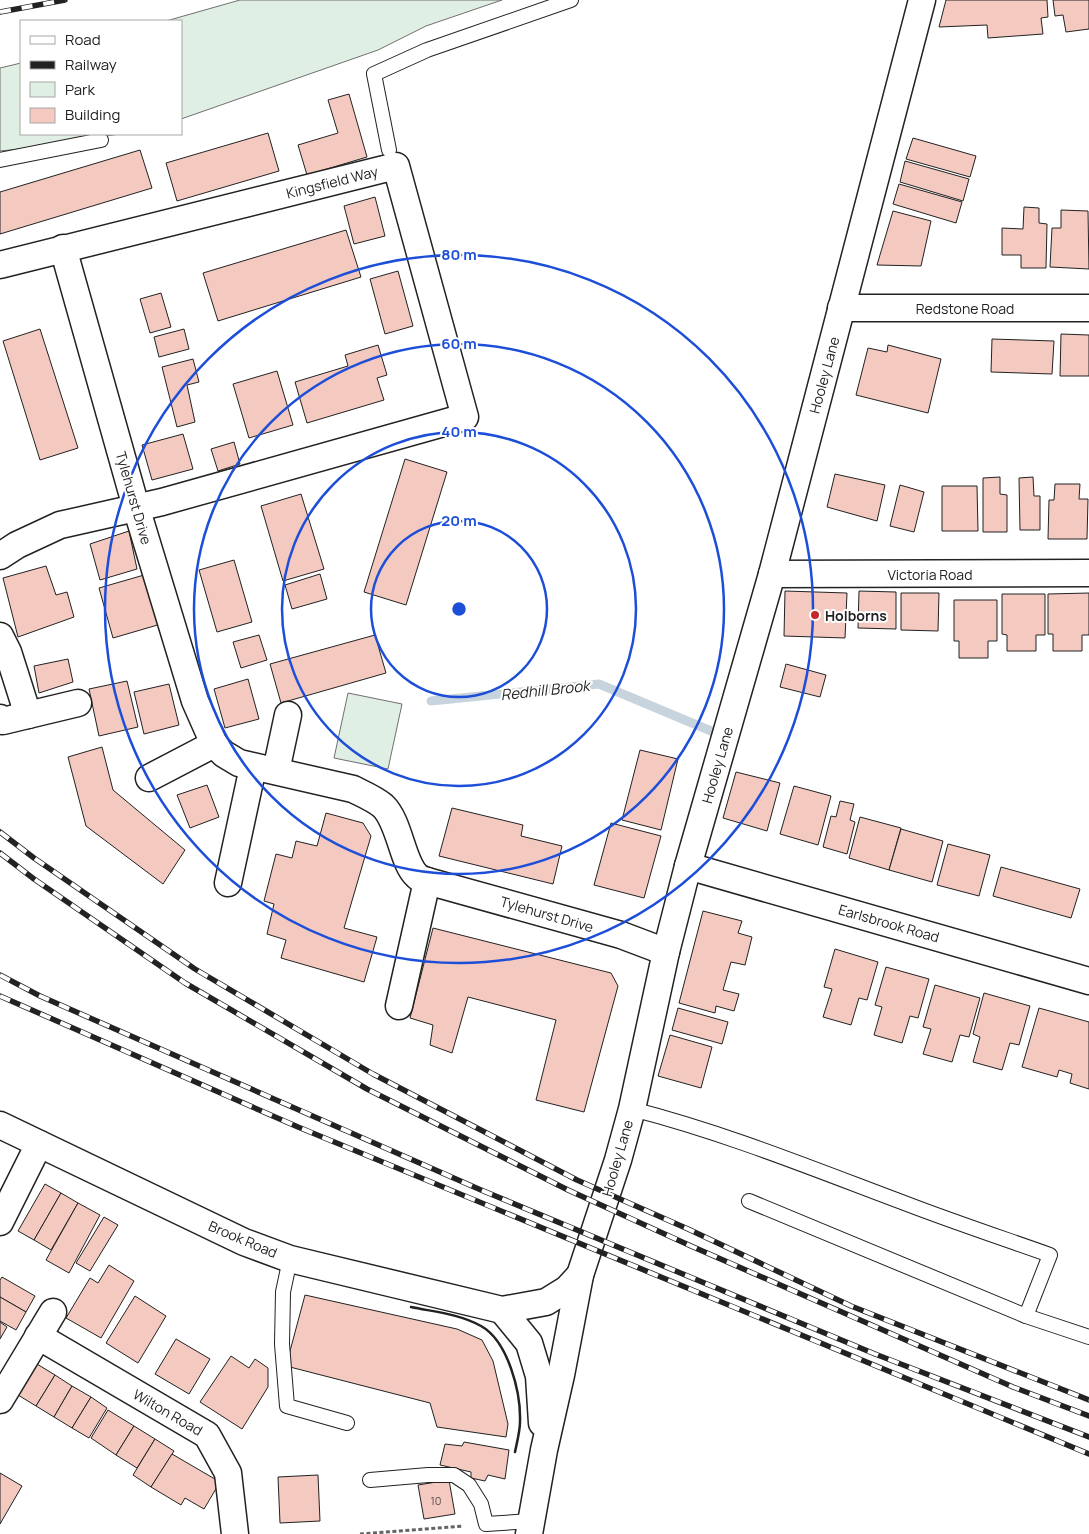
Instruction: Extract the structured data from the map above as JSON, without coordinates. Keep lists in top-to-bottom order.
{
  "streets": {
    "street": [
      "Kingsfield Way",
      "Redstone Road",
      "Hooley Lane",
      "Tylehurst Drive",
      "Victoria Road",
      "Earlsbrook Road",
      "Brook Road",
      "Wilton Road"
    ]
  },
  "crossings": [
    ["Kingsfield Way", "Tylehurst Drive"],
    ["Redstone Road", "Hooley Lane"],
    ["Hooley Lane", "Tylehurst Drive"],
    ["Hooley Lane", "Victoria Road"],
    ["Hooley Lane", "Earlsbrook Road"],
    ["Hooley Lane", "Brook Road"]
  ],
  "water": ["Redhill Brook"],
  "places": ["Holborns"],
  "house_numbers": ["10"],
  "legend": [
    "Road",
    "Railway",
    "Park",
    "Building"
  ],
  "rings": [
    "80 m",
    "60 m",
    "40 m",
    "20 m"
  ]
}
